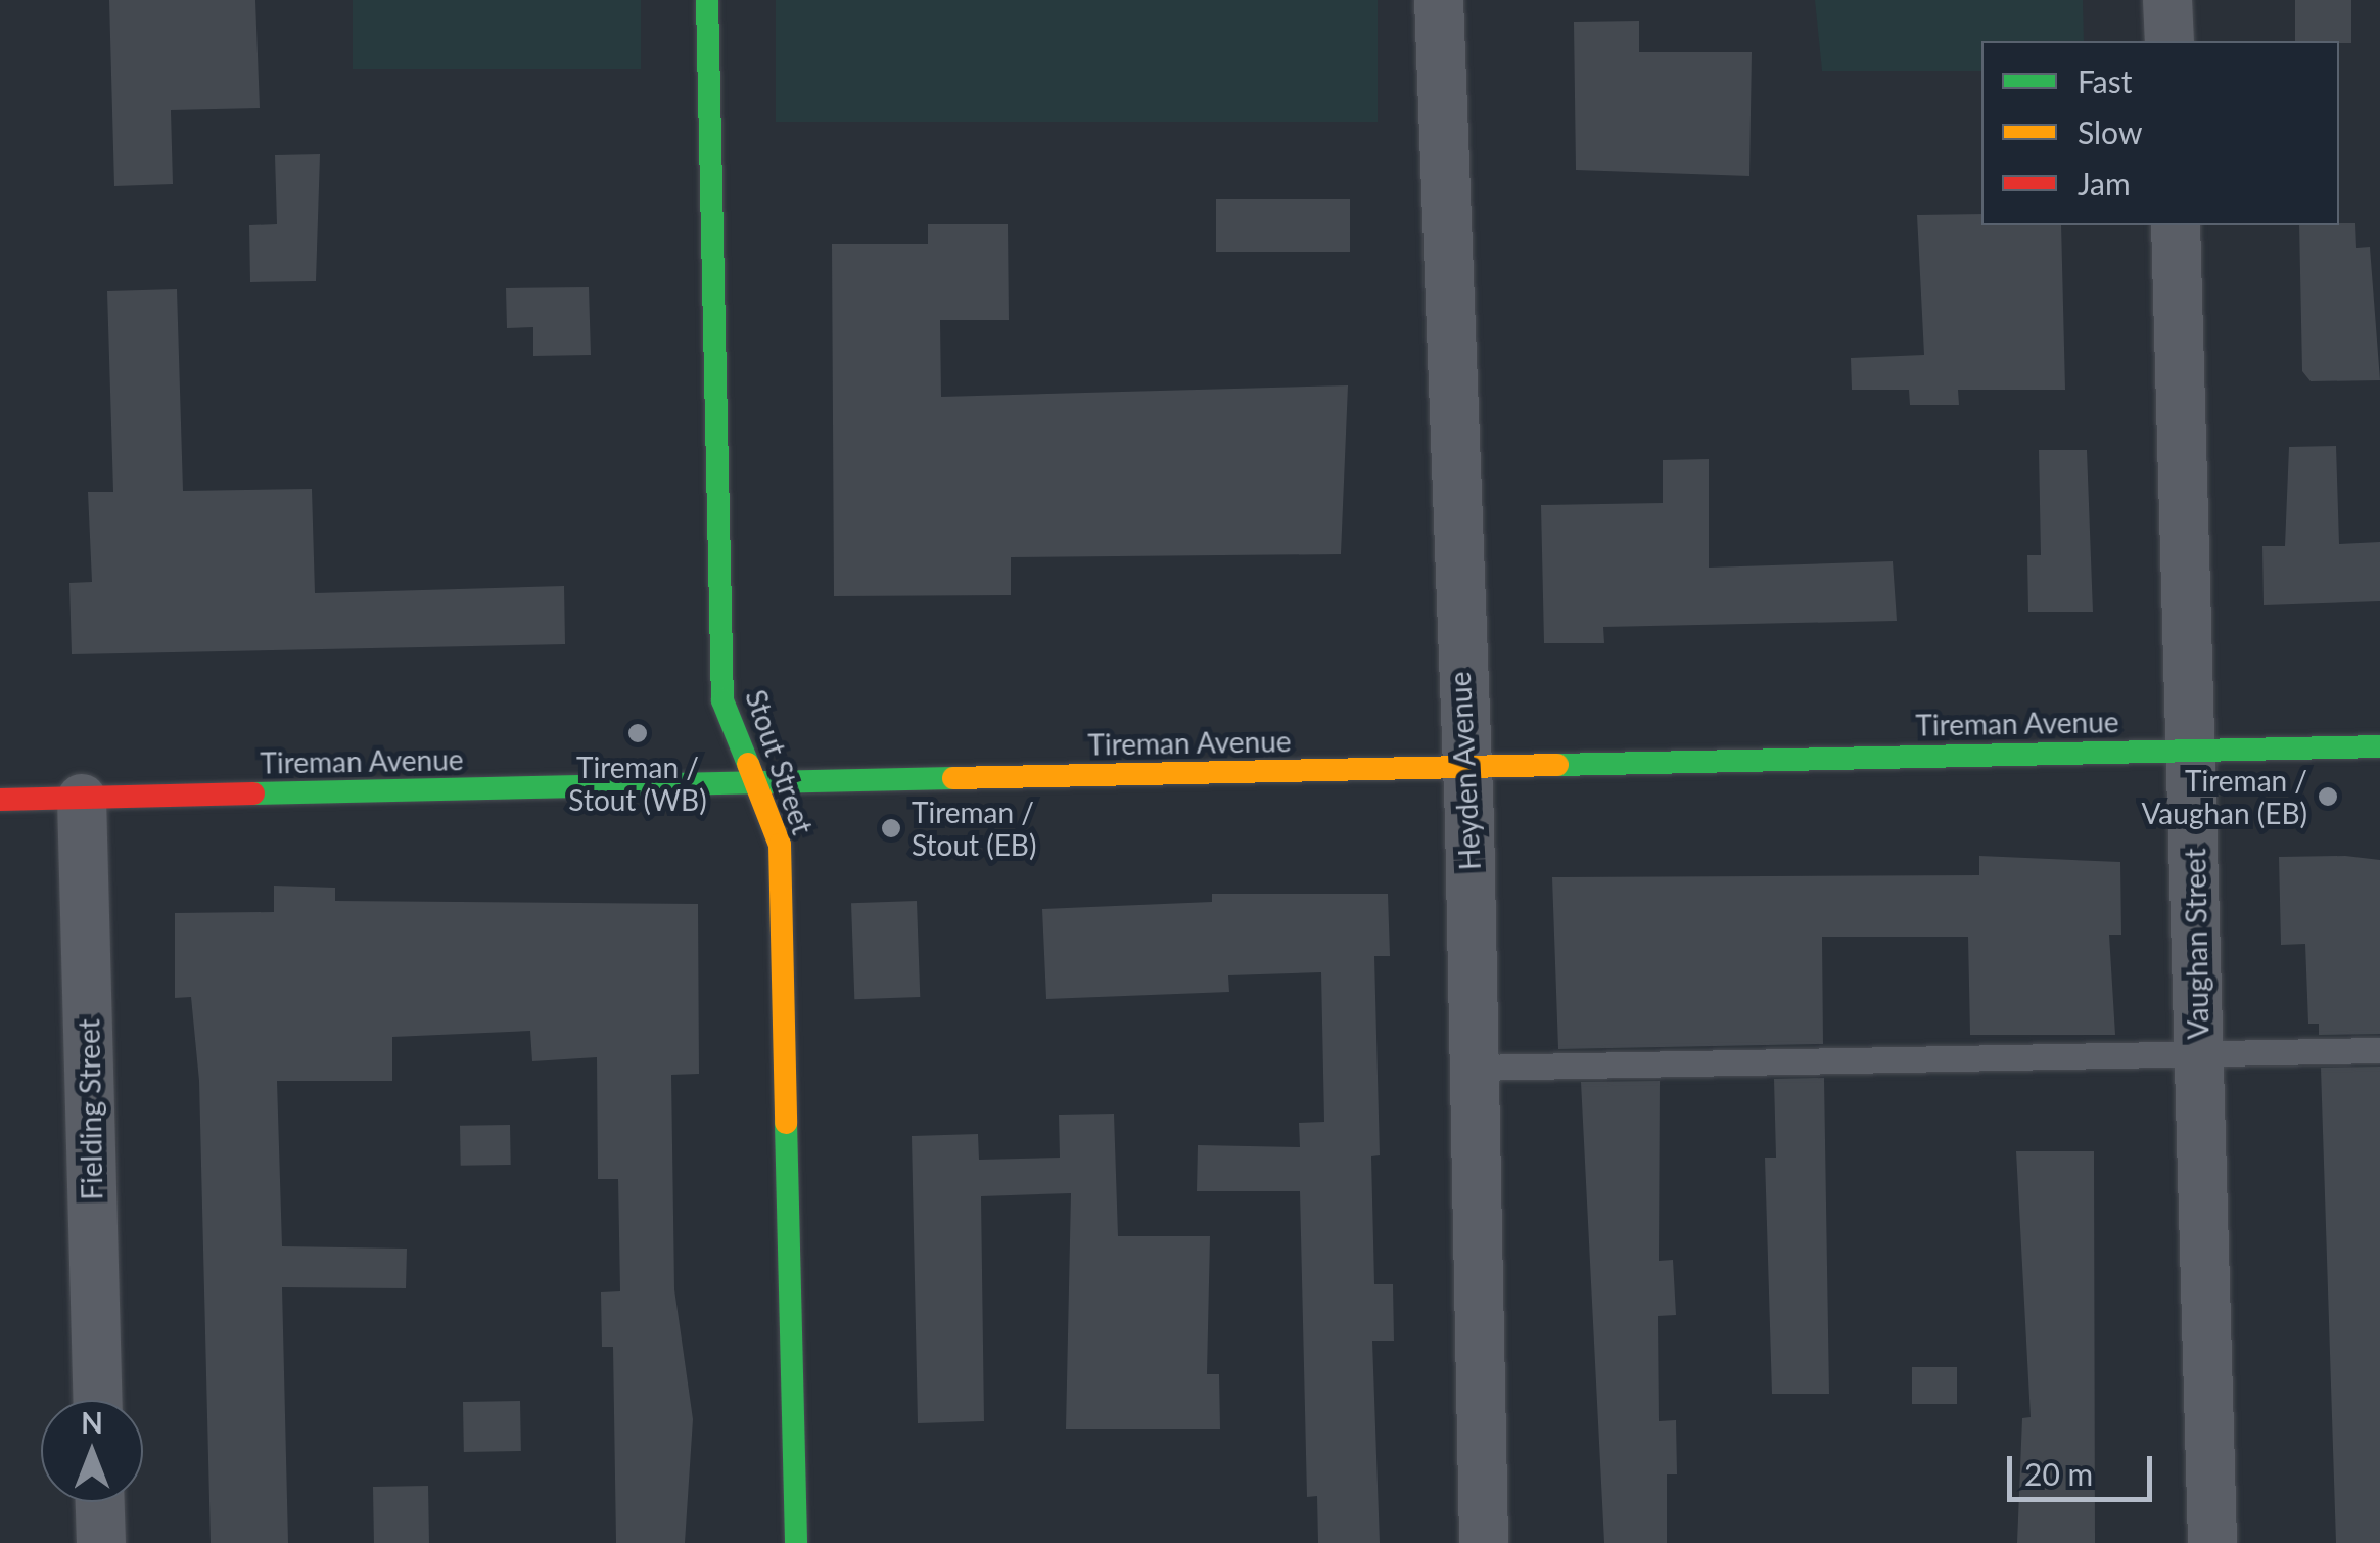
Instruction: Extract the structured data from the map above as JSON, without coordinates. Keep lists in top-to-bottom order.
{
  "streets": {
    "street": [
      "Tireman Avenue",
      "Stout Street",
      "Heyden Avenue",
      "Vaughan Street",
      "Fielding Street"
    ]
  },
  "crossings": [
    ["Tireman Avenue", "Stout Street"],
    ["Tireman Avenue", "Heyden Avenue"],
    ["Tireman Avenue", "Vaughan Street"],
    ["Tireman Avenue", "Fielding Street"]
  ],
  "places": ["Tireman / Stout (WB)", "Tireman / Vaughan (EB)", "Tireman / Stout (EB)"],
  "legend": ["Fast", "Slow", "Jam"],
  "scale_bar": "20 m",
  "north": "top"
}
